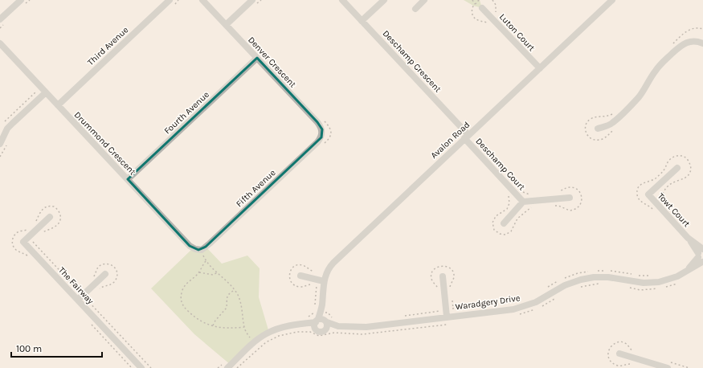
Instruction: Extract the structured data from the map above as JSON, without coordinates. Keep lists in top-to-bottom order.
{
  "streets": {
    "street": [
      "Luton Court",
      "Third Avenue",
      "Deschamp Crescent",
      "Denver Crescent",
      "Fourth Avenue",
      "Avalon Road",
      "Drummond Crescent",
      "Deschamp Court",
      "Fifth Avenue",
      "Towt Court",
      "The Fairway",
      "Waradgery Drive"
    ]
  },
  "crossings": [
    ["Luton Court", "Avalon Road"],
    ["Third Avenue", "Drummond Crescent"],
    ["Deschamp Crescent", "Avalon Road"],
    ["Deschamp Crescent", "Deschamp Court"],
    ["Denver Crescent", "Fourth Avenue"],
    ["Denver Crescent", "Fifth Avenue"],
    ["Fourth Avenue", "Drummond Crescent"],
    ["Avalon Road", "Deschamp Court"],
    ["Avalon Road", "Waradgery Drive"],
    ["Drummond Crescent", "Fifth Avenue"],
    ["Towt Court", "Waradgery Drive"]
  ],
  "scale_bar": "100 m"
}
